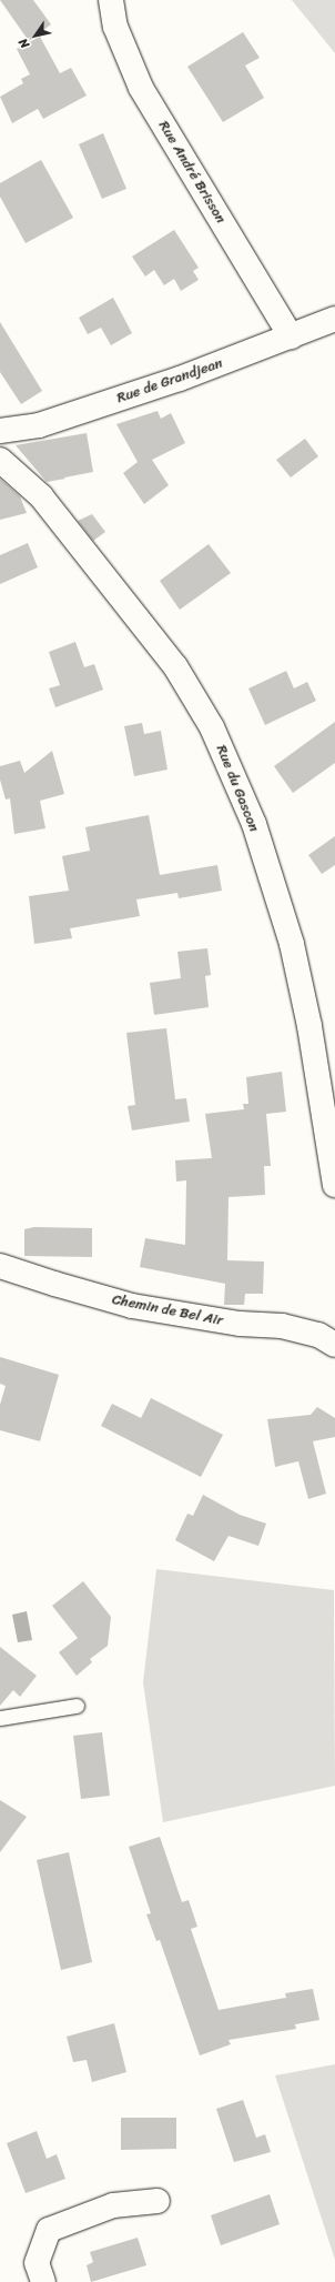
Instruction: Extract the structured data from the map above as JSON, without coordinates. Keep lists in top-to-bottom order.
{
  "streets": {
    "street": [
      "Rue André Brisson",
      "Rue de Grandjean",
      "Rue du Gascon",
      "Chemin de Bel Air"
    ]
  },
  "crossings": [
    ["Rue André Brisson", "Rue de Grandjean"]
  ],
  "north": "bottom left"
}
